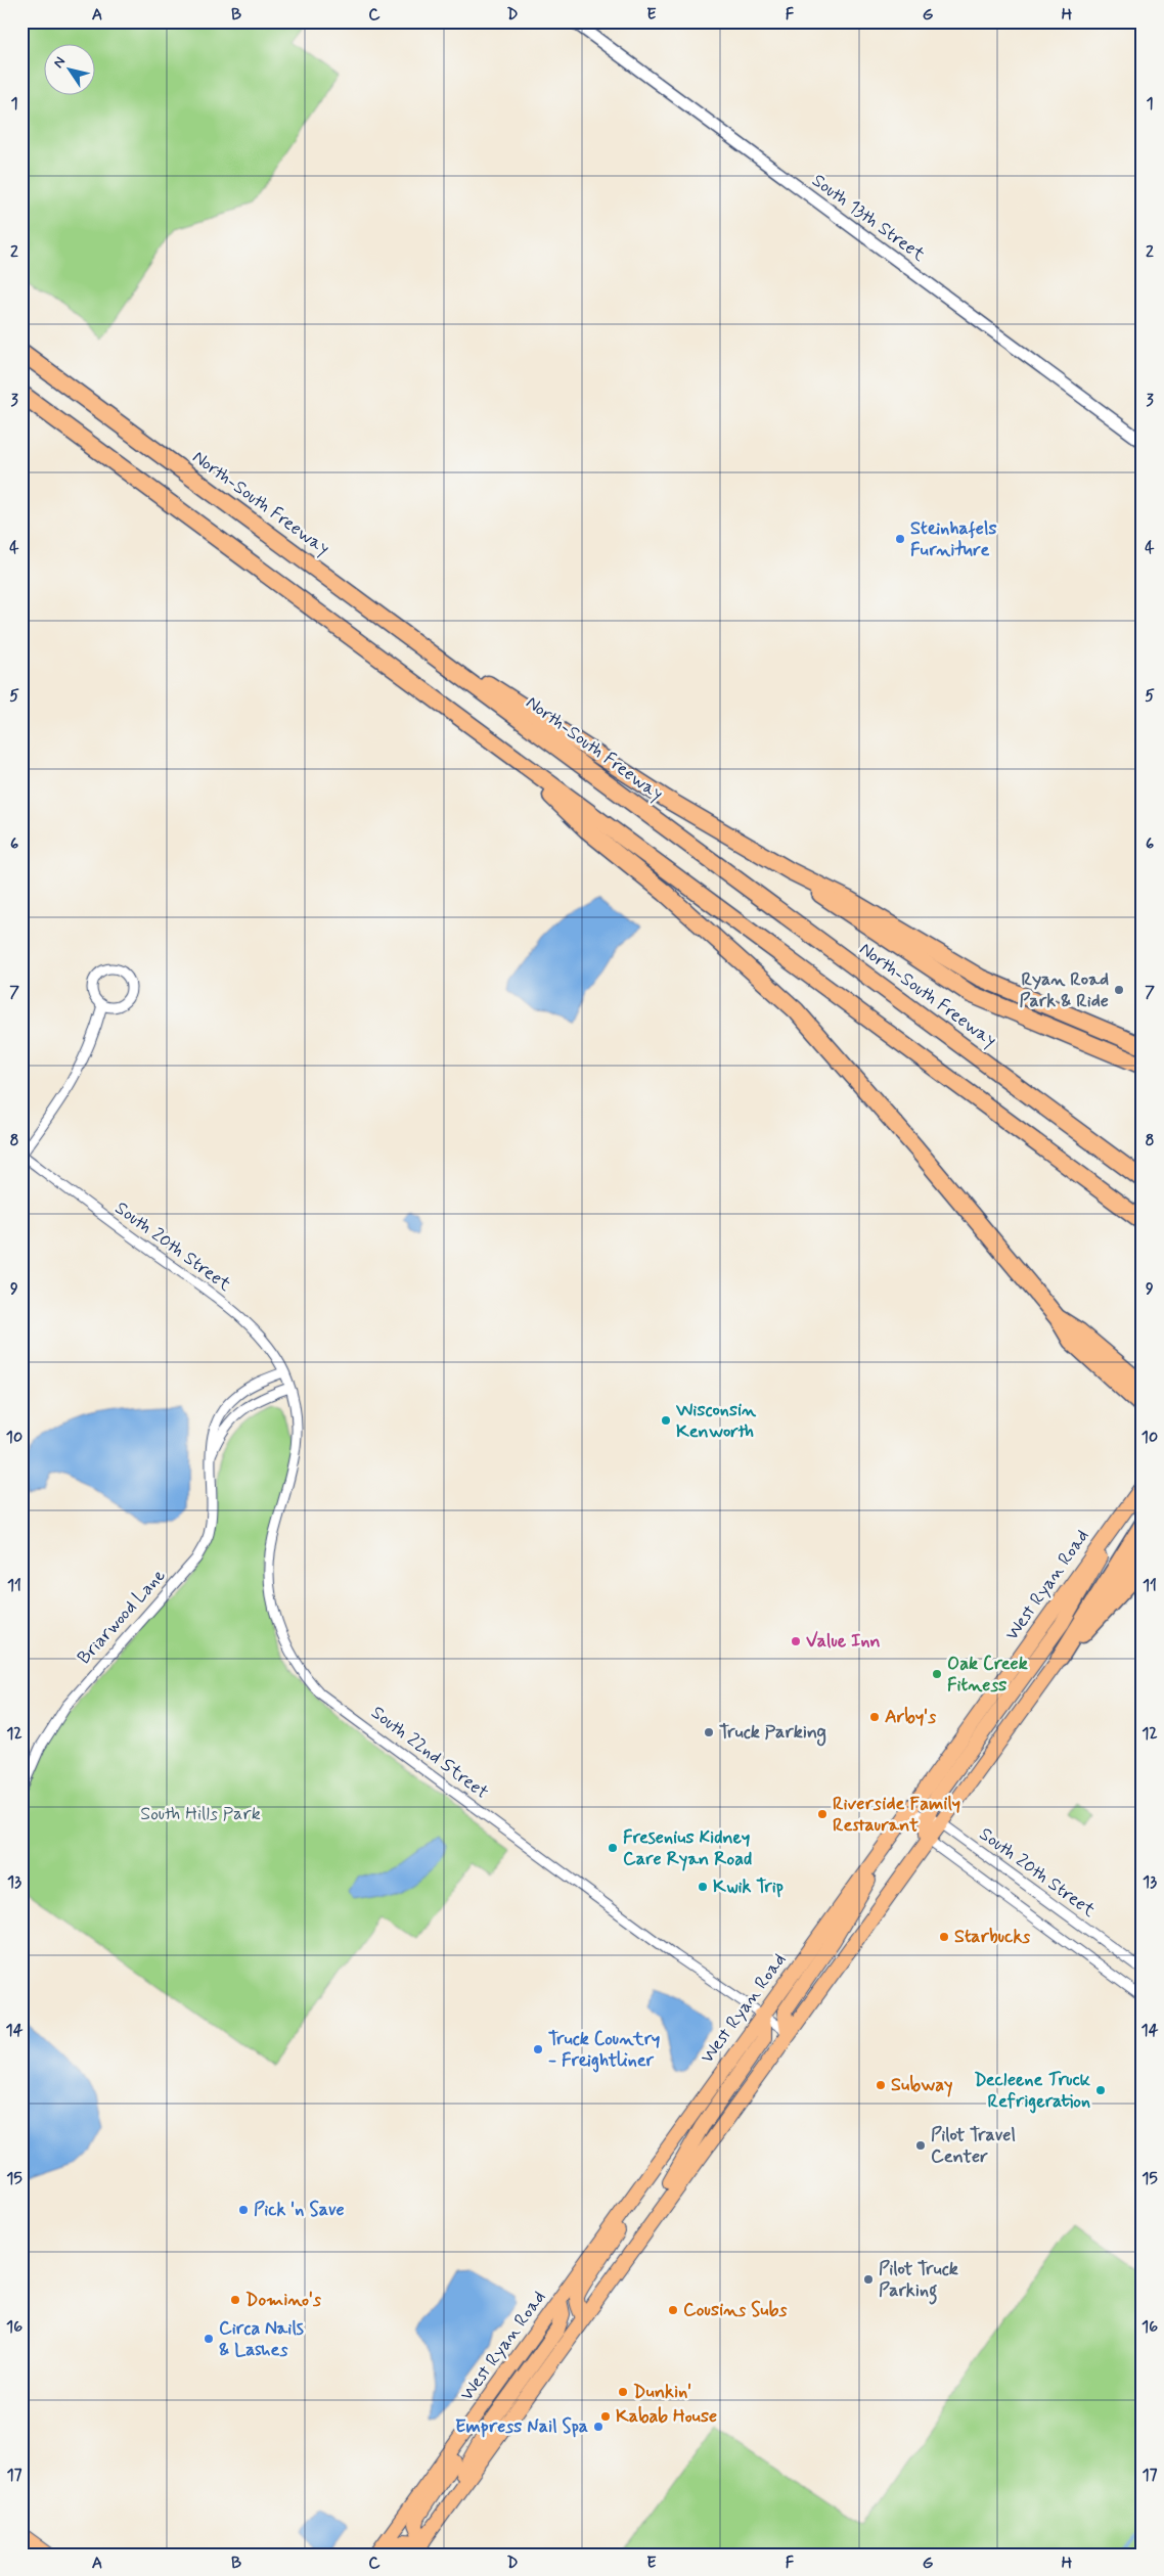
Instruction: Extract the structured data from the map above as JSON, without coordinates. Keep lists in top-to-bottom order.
{
  "streets": {
    "highway": ["North-South Freeway"],
    "main road": ["West Ryan Road"],
    "street": [
      "South 13th Street",
      "South 20th Street",
      "Briarwood Lane",
      "South 22nd Street"
    ]
  },
  "crossings": [
    ["South 20th Street", "West Ryan Road"],
    ["South 20th Street", "Briarwood Lane"],
    ["South 20th Street", "South 22nd Street"],
    ["West Ryan Road", "South 22nd Street"],
    ["Briarwood Lane", "South 22nd Street"]
  ],
  "parks": ["South Hills Park"],
  "places": [
    "Steinhafels Furniture",
    "Ryan Road Park & Ride",
    "Wisconsin Kenworth",
    "Value Inn",
    "Oak Creek Fitness",
    "Arby's",
    "Truck Parking",
    "Riverside Family Restaurant",
    "Fresenius Kidney Care Ryan Road",
    "Kwik Trip",
    "Starbucks",
    "Truck Country - Freightliner",
    "Subway",
    "Decleene Truck Refrigeration",
    "Pilot Travel Center",
    "Pick 'n Save",
    "Pilot Truck Parking",
    "Domino's",
    "Cousins Subs",
    "Circa Nails & Lashes",
    "Dunkin'",
    "Kabab House",
    "Empress Nail Spa"
  ],
  "north": "top left",
  "grid": {
    "columns": [
      "A",
      "B",
      "C",
      "D",
      "E",
      "F",
      "G",
      "H"
    ],
    "rows": [
      "1",
      "2",
      "3",
      "4",
      "5",
      "6",
      "7",
      "8",
      "9",
      "10",
      "11",
      "12",
      "13",
      "14",
      "15",
      "16",
      "17"
    ]
  }
}
